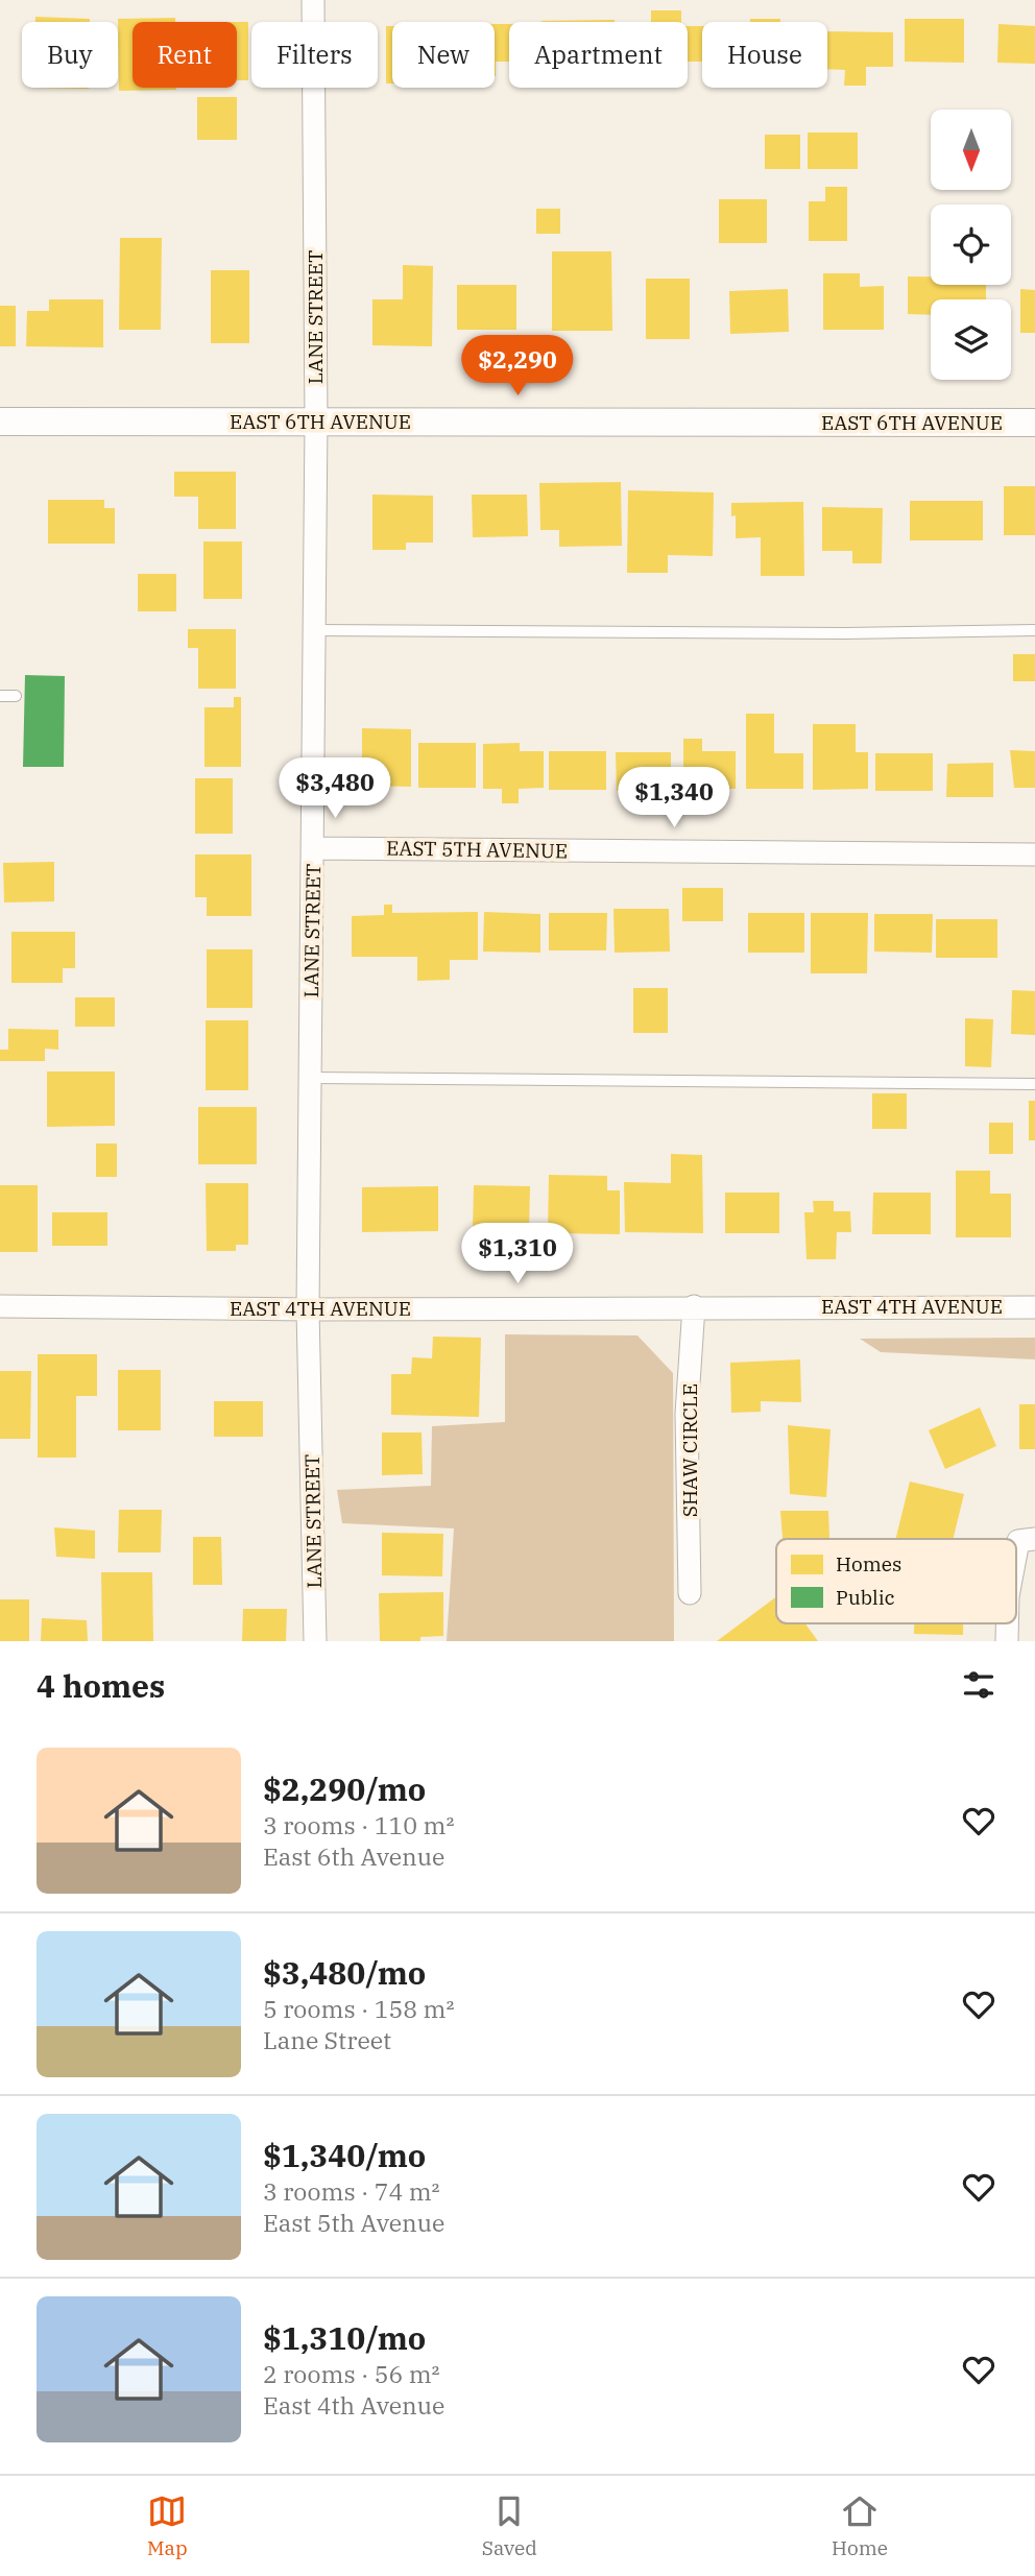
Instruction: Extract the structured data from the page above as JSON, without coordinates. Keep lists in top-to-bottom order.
{
  "streets": {
    "street": [
      "LANE STREET",
      "EAST 6TH AVENUE",
      "EAST 5TH AVENUE",
      "EAST 4TH AVENUE",
      "SHAW CIRCLE"
    ]
  },
  "crossings": [
    ["LANE STREET", "EAST 6TH AVENUE"],
    ["LANE STREET", "EAST 5TH AVENUE"],
    ["LANE STREET", "EAST 4TH AVENUE"],
    ["EAST 4TH AVENUE", "SHAW CIRCLE"]
  ],
  "legend": ["Homes", "Public"],
  "north": "bottom",
  "page": {
    "chip": [
      "Buy",
      "Rent",
      "Filters",
      "New",
      "Apartment",
      "House"
    ],
    "price": [
      "$2,290",
      "$3,480",
      "$1,340",
      "$1,310"
    ],
    "heading": "4 homes",
    "list": [
      {
        "name": "$2,290/mo",
        "note": "3 rooms · 110 m² · East 6th Avenue"
      },
      {
        "name": "$3,480/mo",
        "note": "5 rooms · 158 m² · Lane Street"
      },
      {
        "name": "$1,340/mo",
        "note": "3 rooms · 74 m² · East 5th Avenue"
      },
      {
        "name": "$1,310/mo",
        "note": "2 rooms · 56 m² · East 4th Avenue"
      }
    ],
    "tabs": ["Map", "Saved", "Home"]
  }
}
